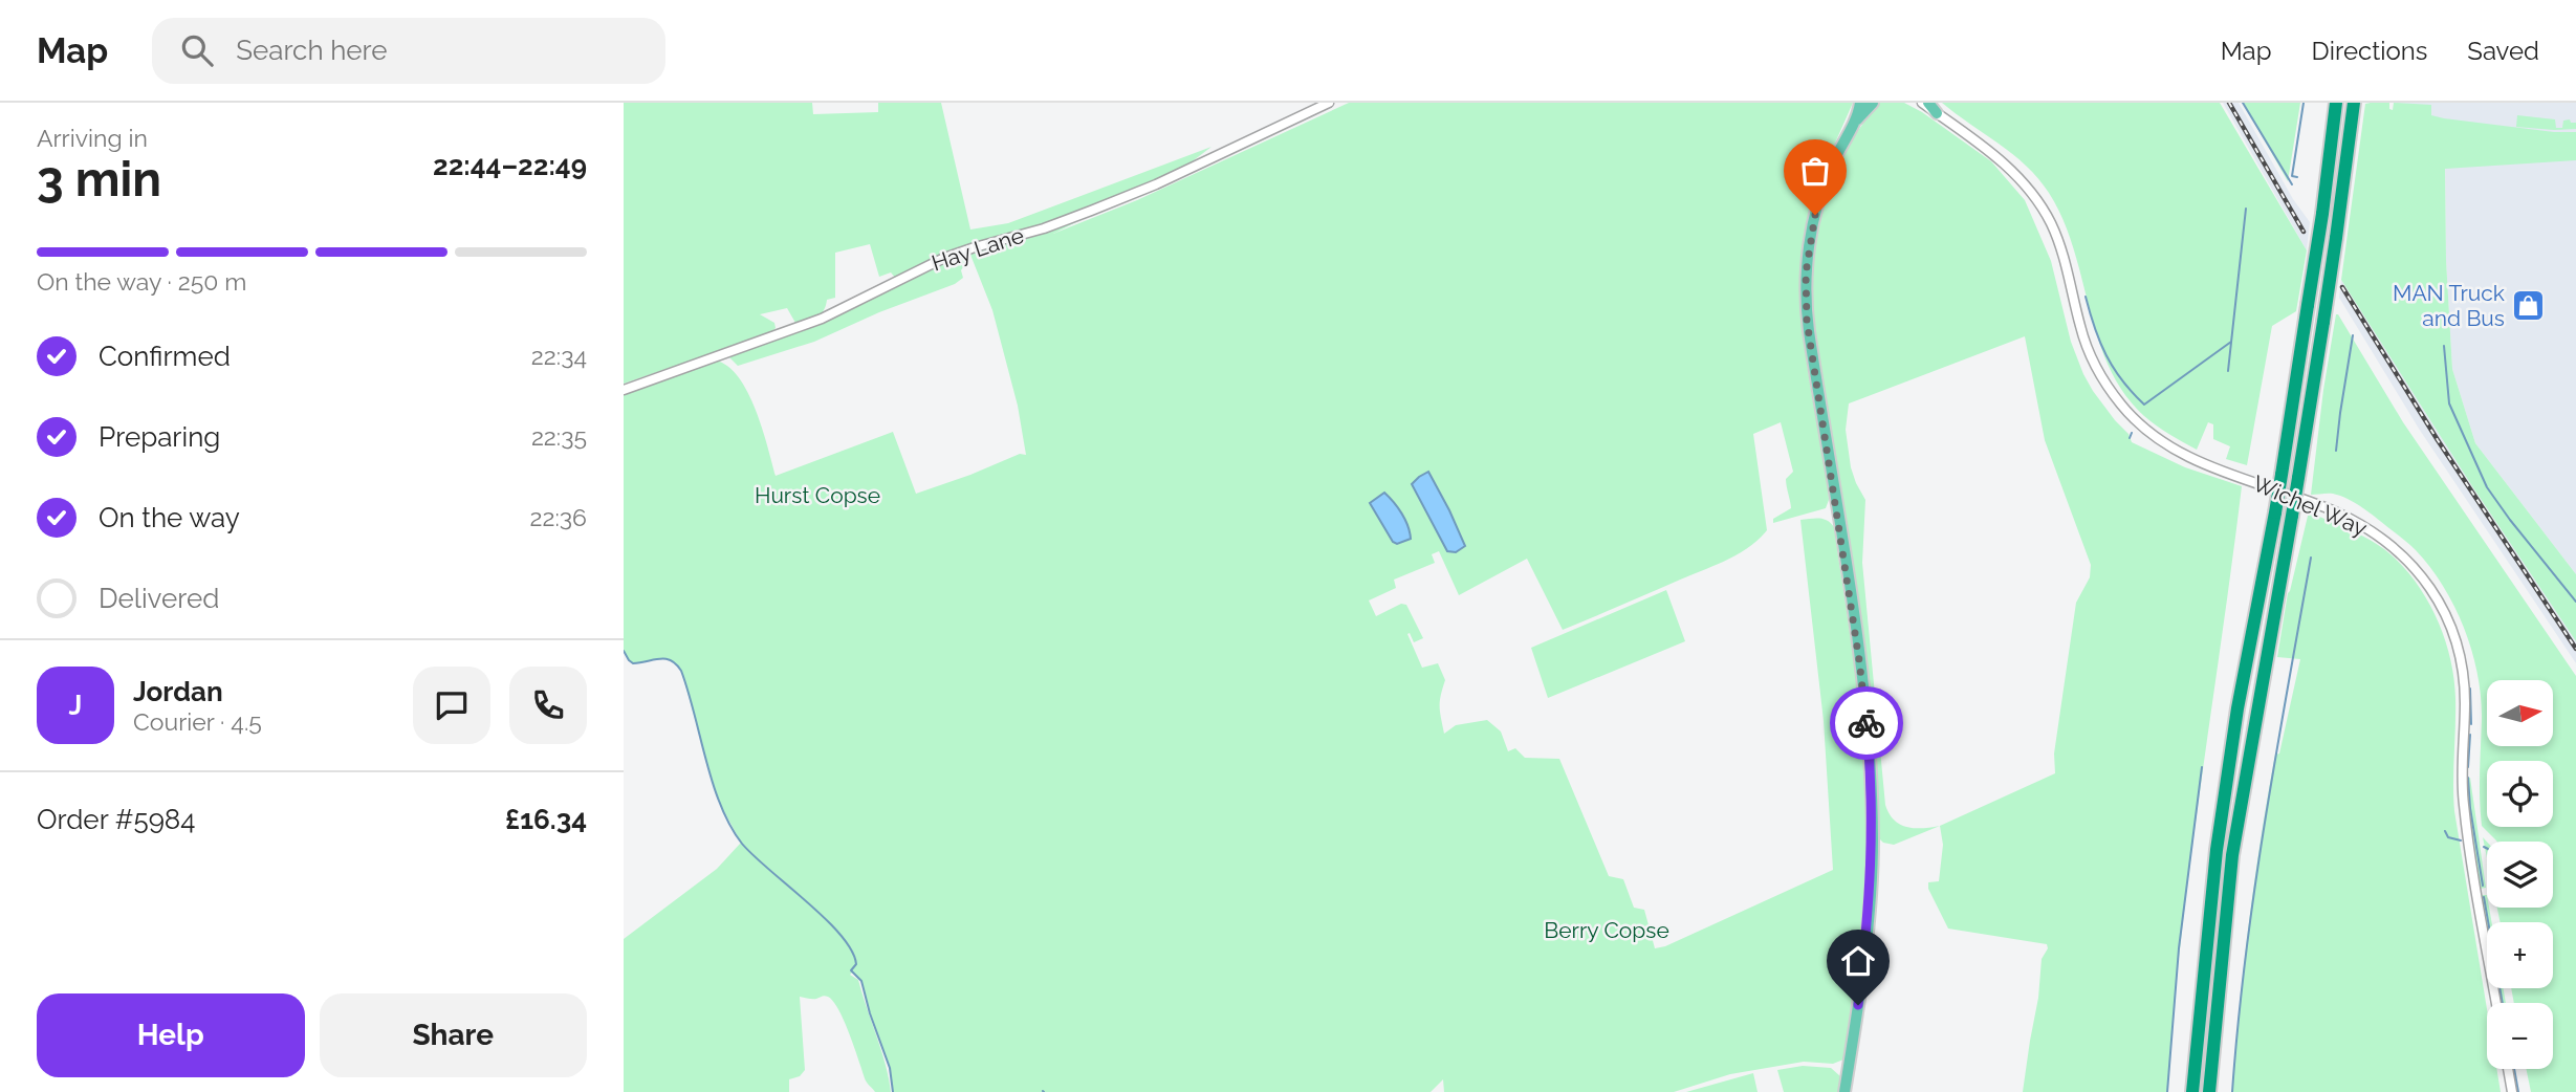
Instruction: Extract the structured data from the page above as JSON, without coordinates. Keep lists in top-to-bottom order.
{
  "streets": {
    "street": ["Hay Lane", "Wichel Way"]
  },
  "parks": ["Hurst Copse", "Berry Copse"],
  "places": {
    "shop": ["MAN Truck and Bus"]
  },
  "north": "right",
  "page": {
    "header": "Map",
    "search": "Search here",
    "nav": ["Map", "Directions", "Saved"],
    "heading": ["3 min", "Arriving in", "22:44–22:49"],
    "panel": [
      "Jordan",
      "Courier · 4.5",
      "Order #5984",
      "£16.34"
    ],
    "bar": "On the way · 250 m",
    "list": [
      ["Confirmed", "22:34"],
      ["Preparing", "22:35"],
      ["On the way", "22:36"],
      "Delivered"
    ],
    "round": "J",
    "map_buttons": ["+", "−"],
    "buttons": ["Help", "Share"]
  }
}
